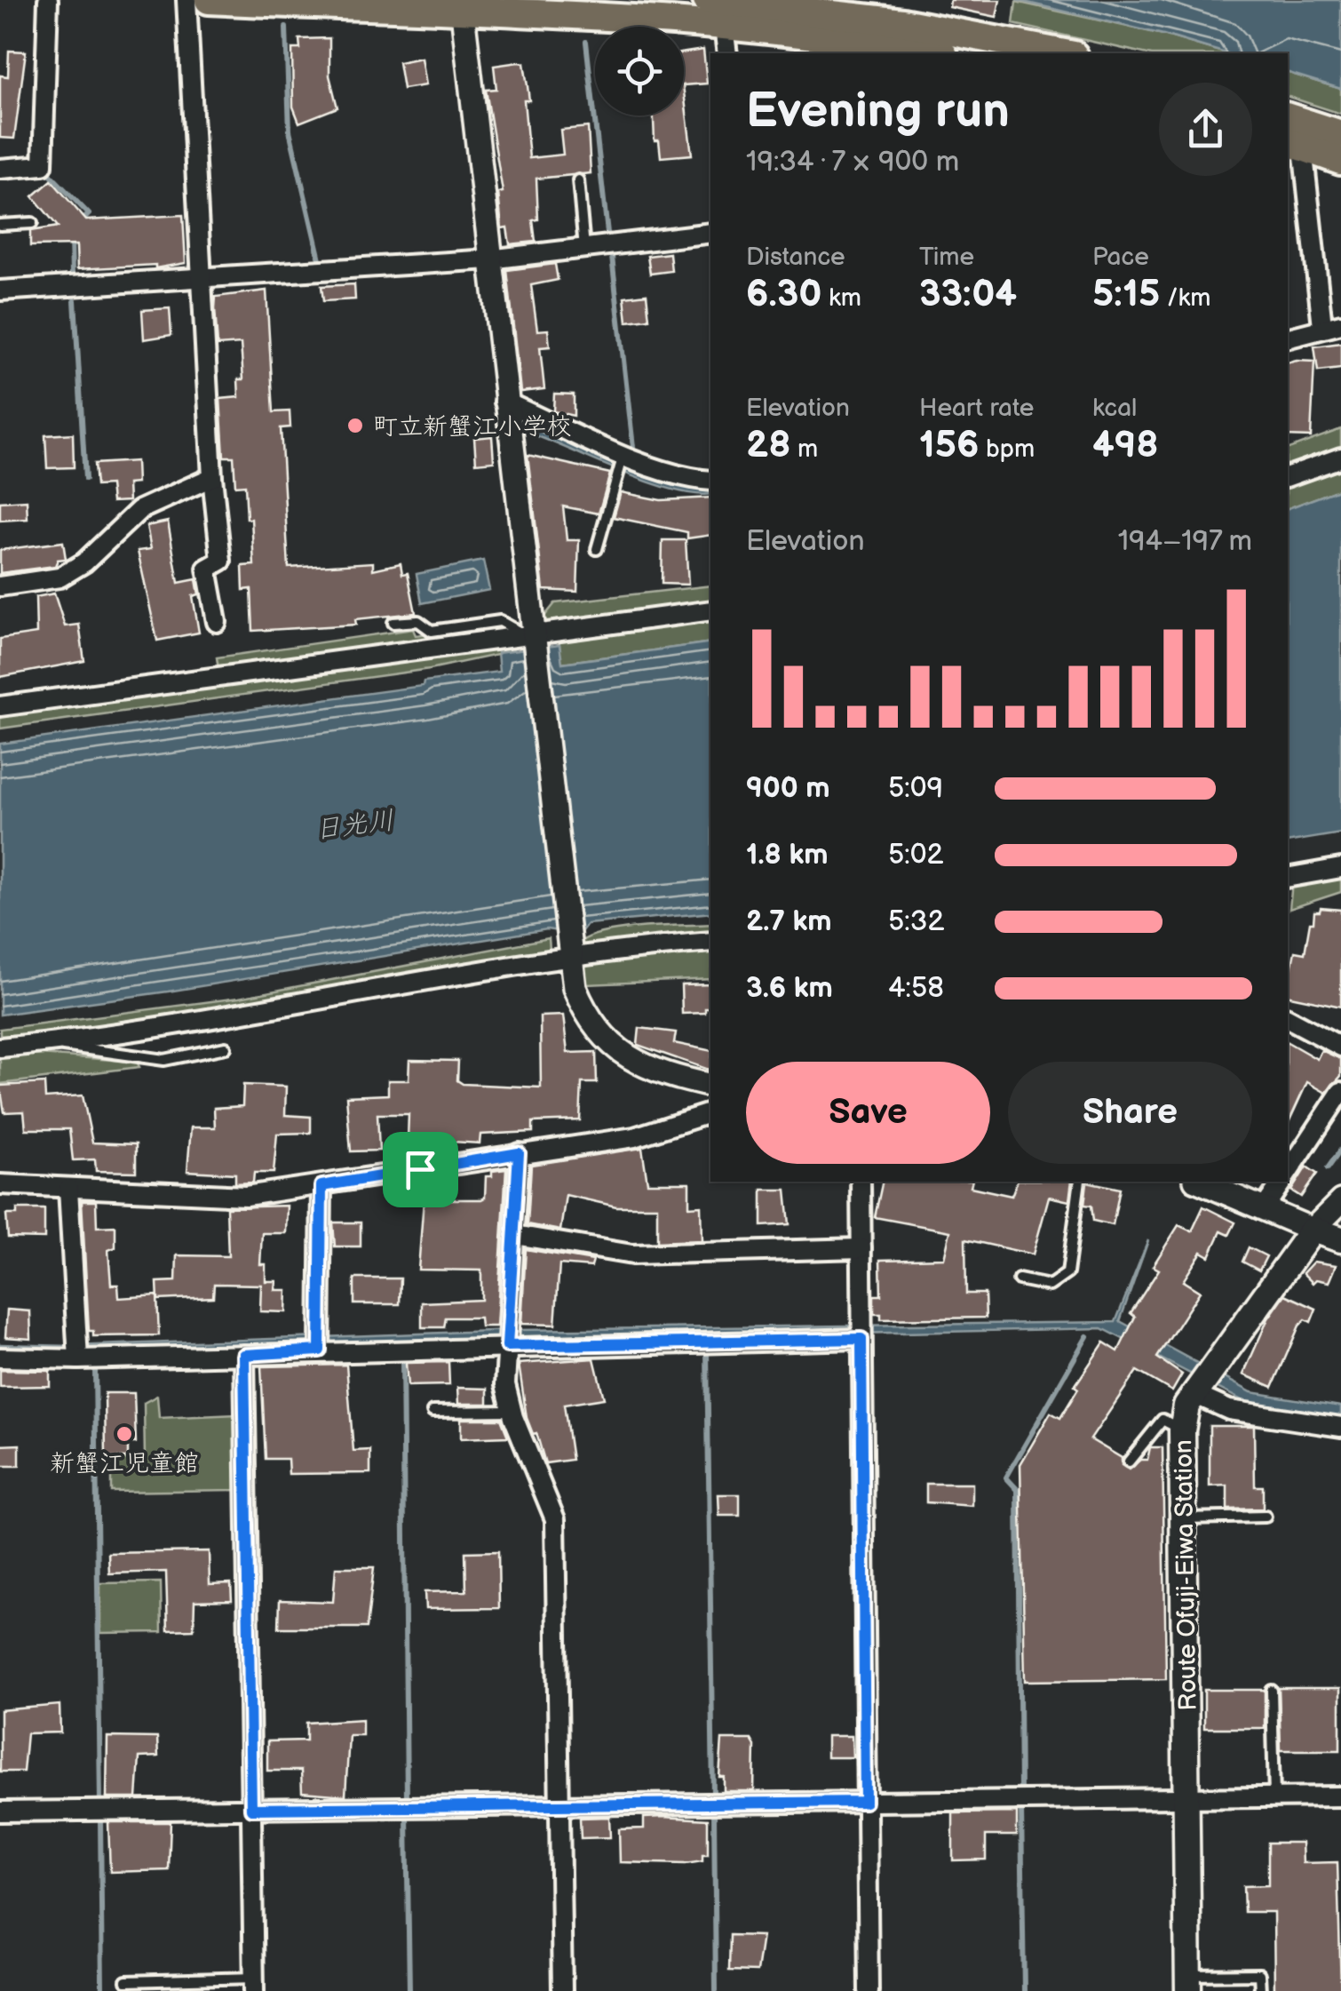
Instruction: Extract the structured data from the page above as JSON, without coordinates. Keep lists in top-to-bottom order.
{
  "streets": {
    "main road": ["Route Ofuji-Eiwa Station"]
  },
  "water": ["日光川"],
  "places": ["町立新蟹江小学校", "新蟹江児童館"],
  "page": {
    "heading": ["Evening run", "19:34 · 7 × 900 m"],
    "stats": [
      ["Distance", "6.30 km"],
      ["Time", "33:04"],
      ["Pace", "5:15 /km"],
      ["Elevation", "28 m"],
      ["Heart rate", "156 bpm"],
      ["kcal", "498"]
    ],
    "chart": ["Elevation", "194–197 m"],
    "list": [
      {
        "name": "900 m",
        "note": "5:09"
      },
      {
        "name": "1.8 km",
        "note": "5:02"
      },
      {
        "name": "2.7 km",
        "note": "5:32"
      },
      {
        "name": "3.6 km",
        "note": "4:58"
      }
    ],
    "buttons": ["Save", "Share"]
  }
}
